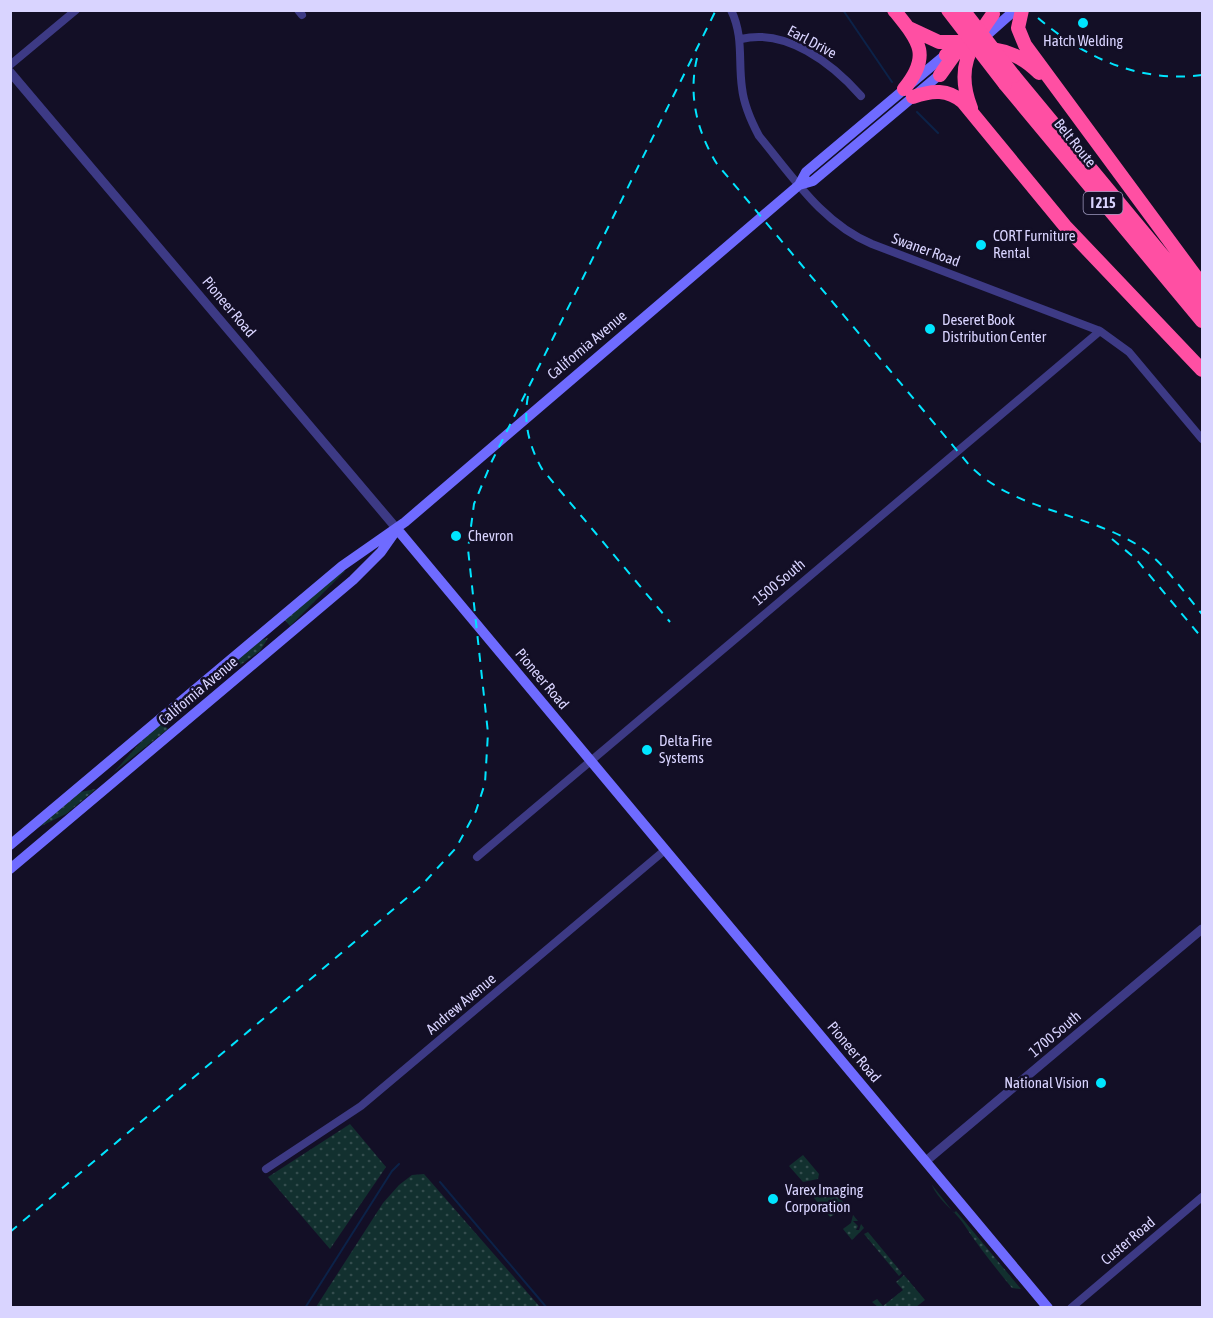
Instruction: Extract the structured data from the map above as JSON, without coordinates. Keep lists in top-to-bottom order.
{
  "streets": {
    "highway": ["Belt Route", "I 215"],
    "main road": ["Pioneer Road", "California Avenue"],
    "street": [
      "Earl Drive",
      "Swaner Road",
      "1500 South",
      "Andrew Avenue",
      "1700 South",
      "Custer Road"
    ]
  },
  "crossings": [
    ["Earl Drive", "Swaner Road"],
    ["Swaner Road", "California Avenue"],
    ["Swaner Road", "1500 South"],
    ["Pioneer Road", "California Avenue"],
    ["Pioneer Road", "1500 South"],
    ["Pioneer Road", "Andrew Avenue"],
    ["Pioneer Road", "1700 South"]
  ],
  "places": [
    "Hatch Welding",
    "CORT Furniture Rental",
    "Deseret Book Distribution Center",
    "Chevron",
    "Delta Fire Systems",
    "National Vision",
    "Varex Imaging Corporation"
  ]
}
